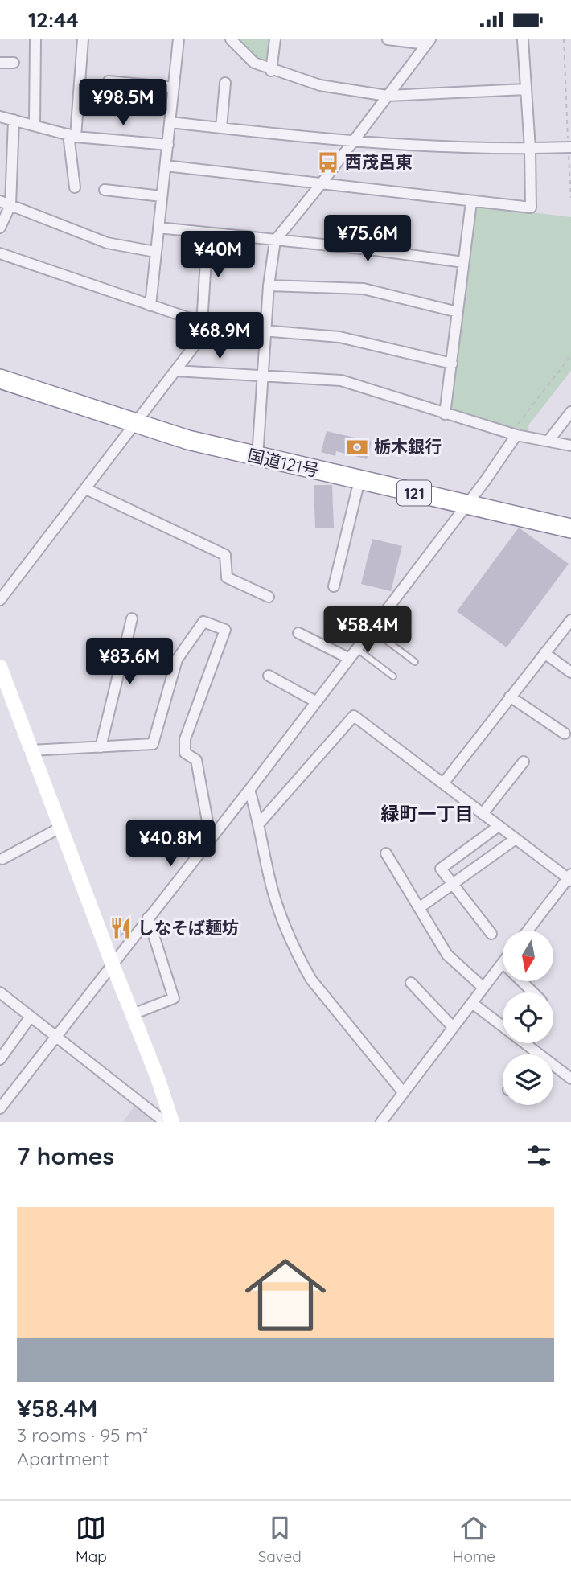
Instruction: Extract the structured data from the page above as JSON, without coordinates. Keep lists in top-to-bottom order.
{
  "streets": {
    "highway": ["国道121号", "121"]
  },
  "districts": ["緑町一丁目"],
  "places": {
    "bus stop": ["西茂呂東"],
    "bank": ["栃木銀行"],
    "restaurant": ["しなそば麺坊"]
  },
  "north": "bottom",
  "page": {
    "status": "12:44",
    "price": [
      "¥98.5M",
      "¥75.6M",
      "¥40M",
      "¥68.9M",
      "¥58.4M",
      "¥83.6M",
      "¥40.8M"
    ],
    "heading": "7 homes",
    "list": [
      {
        "name": "¥58.4M",
        "note": "3 rooms · 95 m² · Apartment"
      }
    ],
    "tabs": ["Map", "Saved", "Home"]
  }
}
